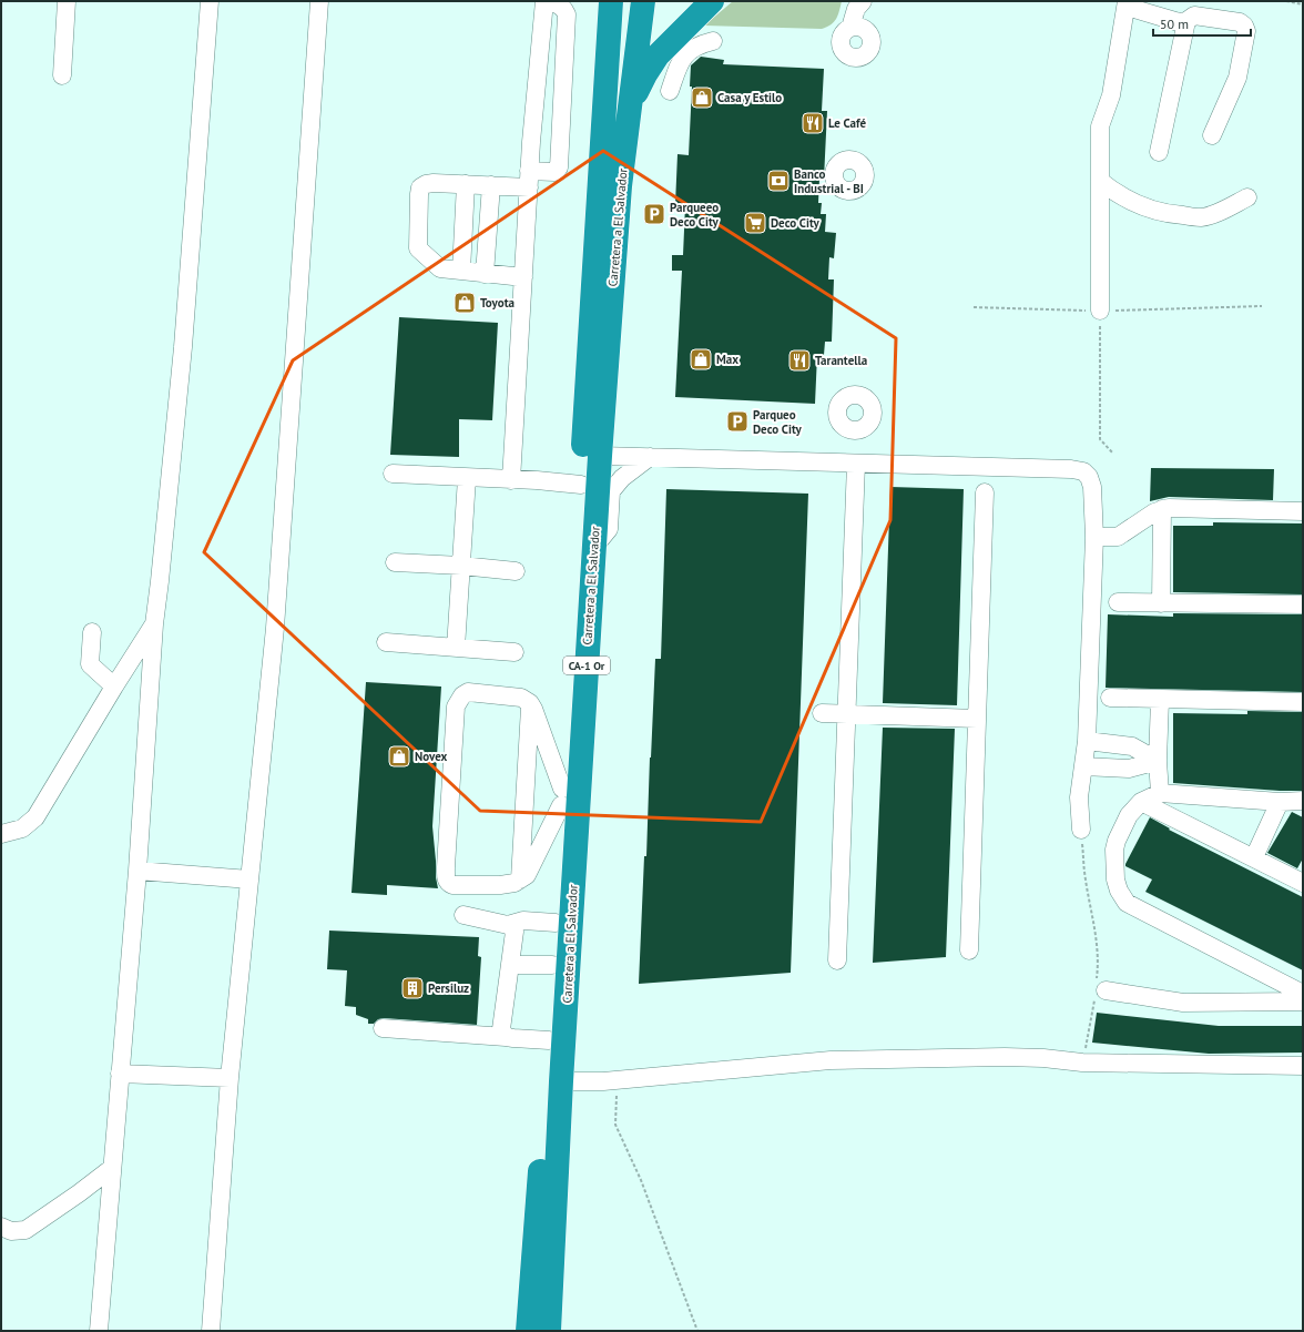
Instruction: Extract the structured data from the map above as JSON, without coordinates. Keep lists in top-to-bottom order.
{
  "streets": {
    "highway": ["Carretera a El Salvador", "CA-1 Or"]
  },
  "places": {
    "shop": [
      "Casa y Estilo",
      "Toyota",
      "Max",
      "Novex"
    ],
    "restaurant": ["Le Café", "Tarantella"],
    "bank": ["Banco Industrial - BI"],
    "parking": ["Parqueeo Deco City", "Parqueo Deco City"],
    "supermarket": ["Deco City"],
    "building": ["Persiluz"]
  },
  "scale_bar": "50 m"
}
